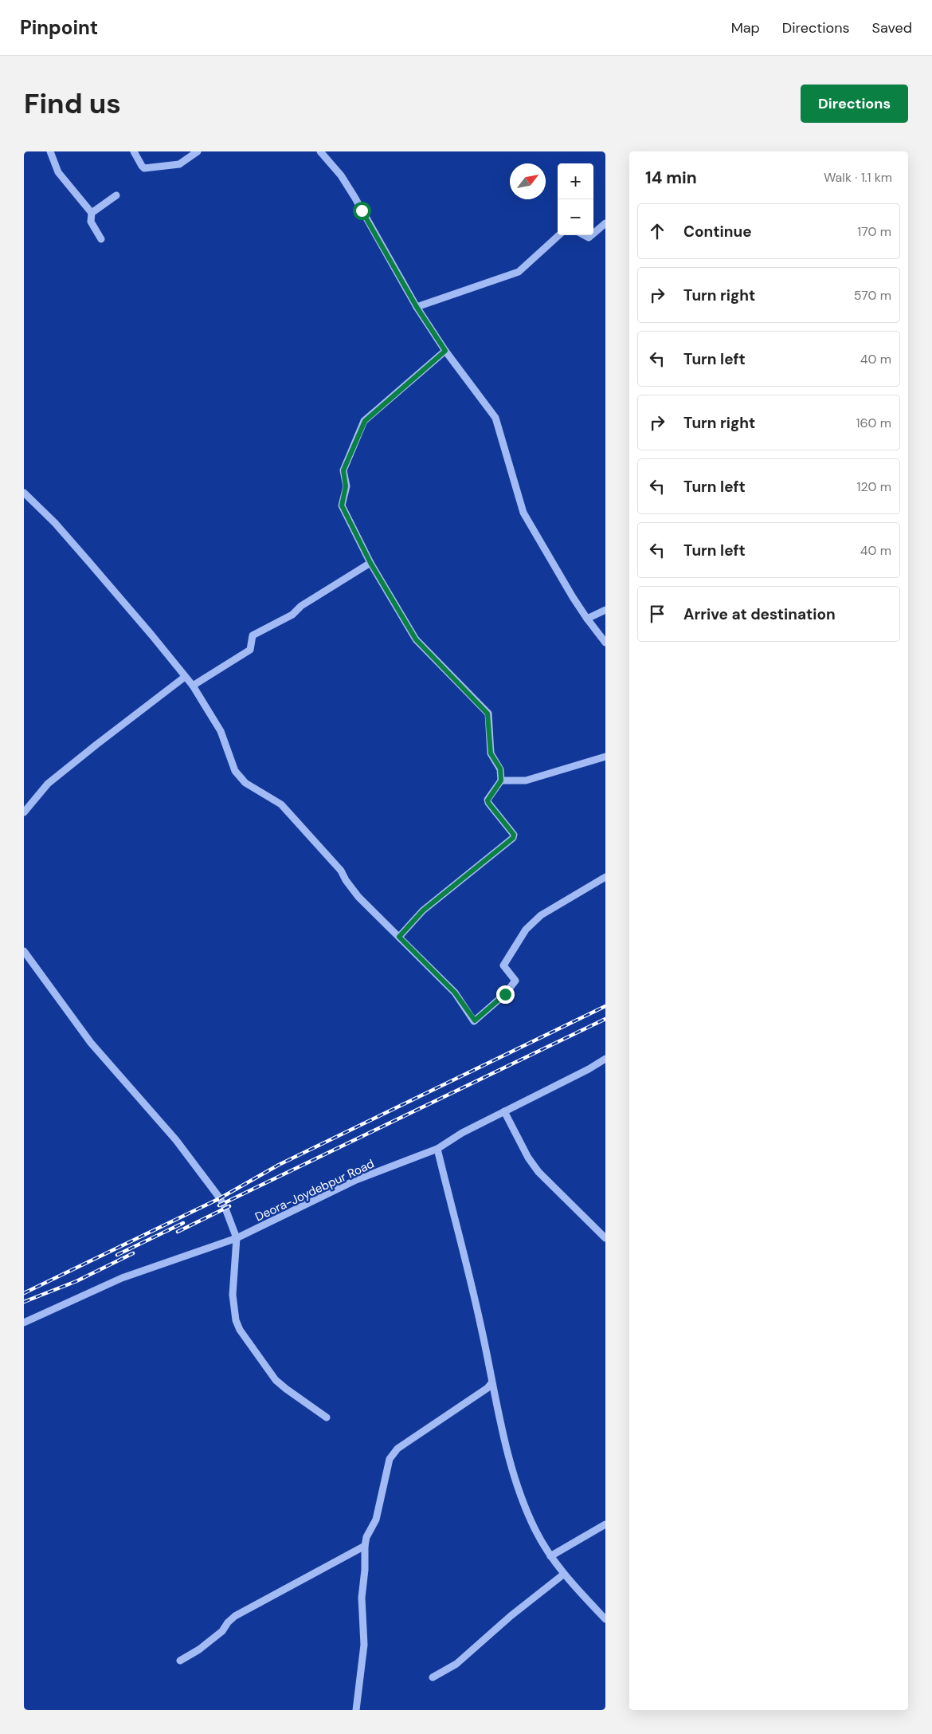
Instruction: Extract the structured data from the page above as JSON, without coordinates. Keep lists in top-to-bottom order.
{
  "streets": {
    "street": ["Deora-Joydebpur Road"]
  },
  "north": "top right",
  "page": {
    "header": "Pinpoint",
    "nav": ["Map", "Directions", "Saved"],
    "buttons": "Directions",
    "title": "Find us",
    "heading": ["14 min", "Walk · 1.1 km"],
    "map_buttons": ["+", "−"],
    "list": [
      ["Continue", "170 m"],
      ["Turn right", "570 m"],
      ["Turn left", "40 m"],
      ["Turn right", "160 m"],
      ["Turn left", "120 m"],
      ["Turn left", "40 m"],
      "Arrive at destination"
    ]
  }
}
